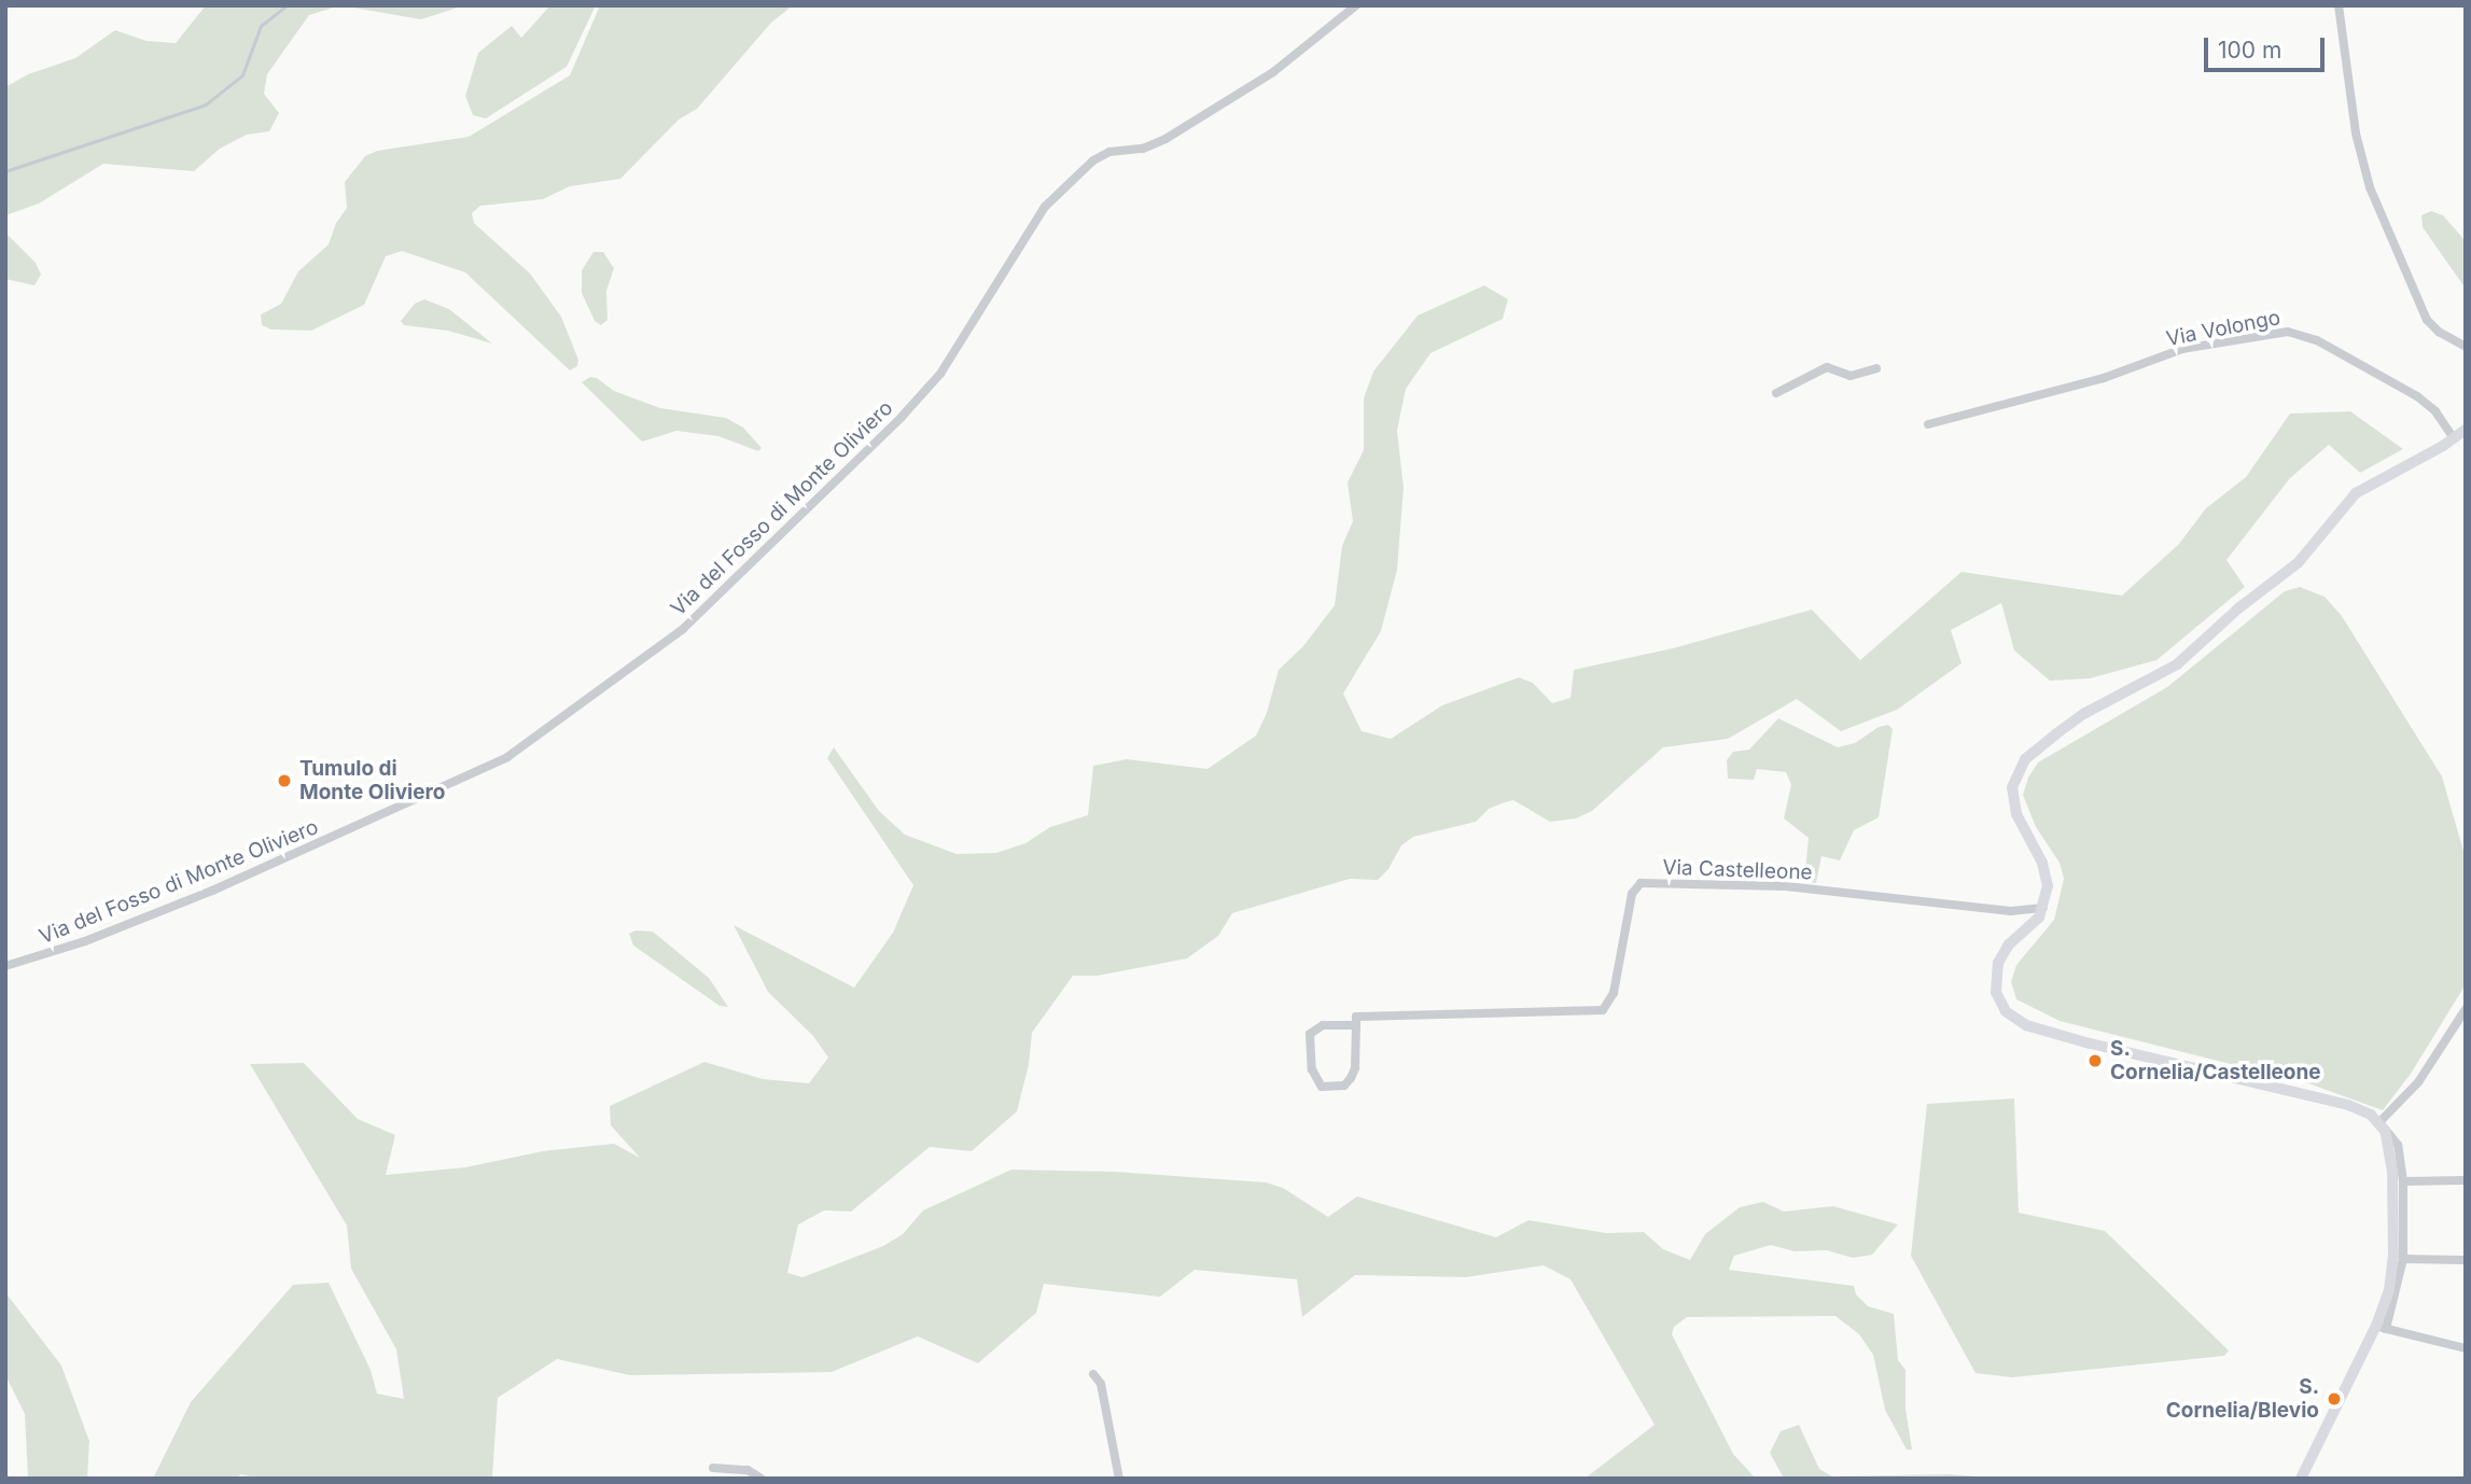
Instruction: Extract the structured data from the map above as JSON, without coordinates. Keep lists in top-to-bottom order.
{
  "streets": {
    "street": ["Via Volongo", "Via del Fosso di Monte Oliviero", "Via Castelleone"]
  },
  "places": ["Tumulo di Monte Oliviero", "S. Cornelia/Castelleone", "S. Cornelia/Blevio"],
  "scale_bar": "100 m"
}
